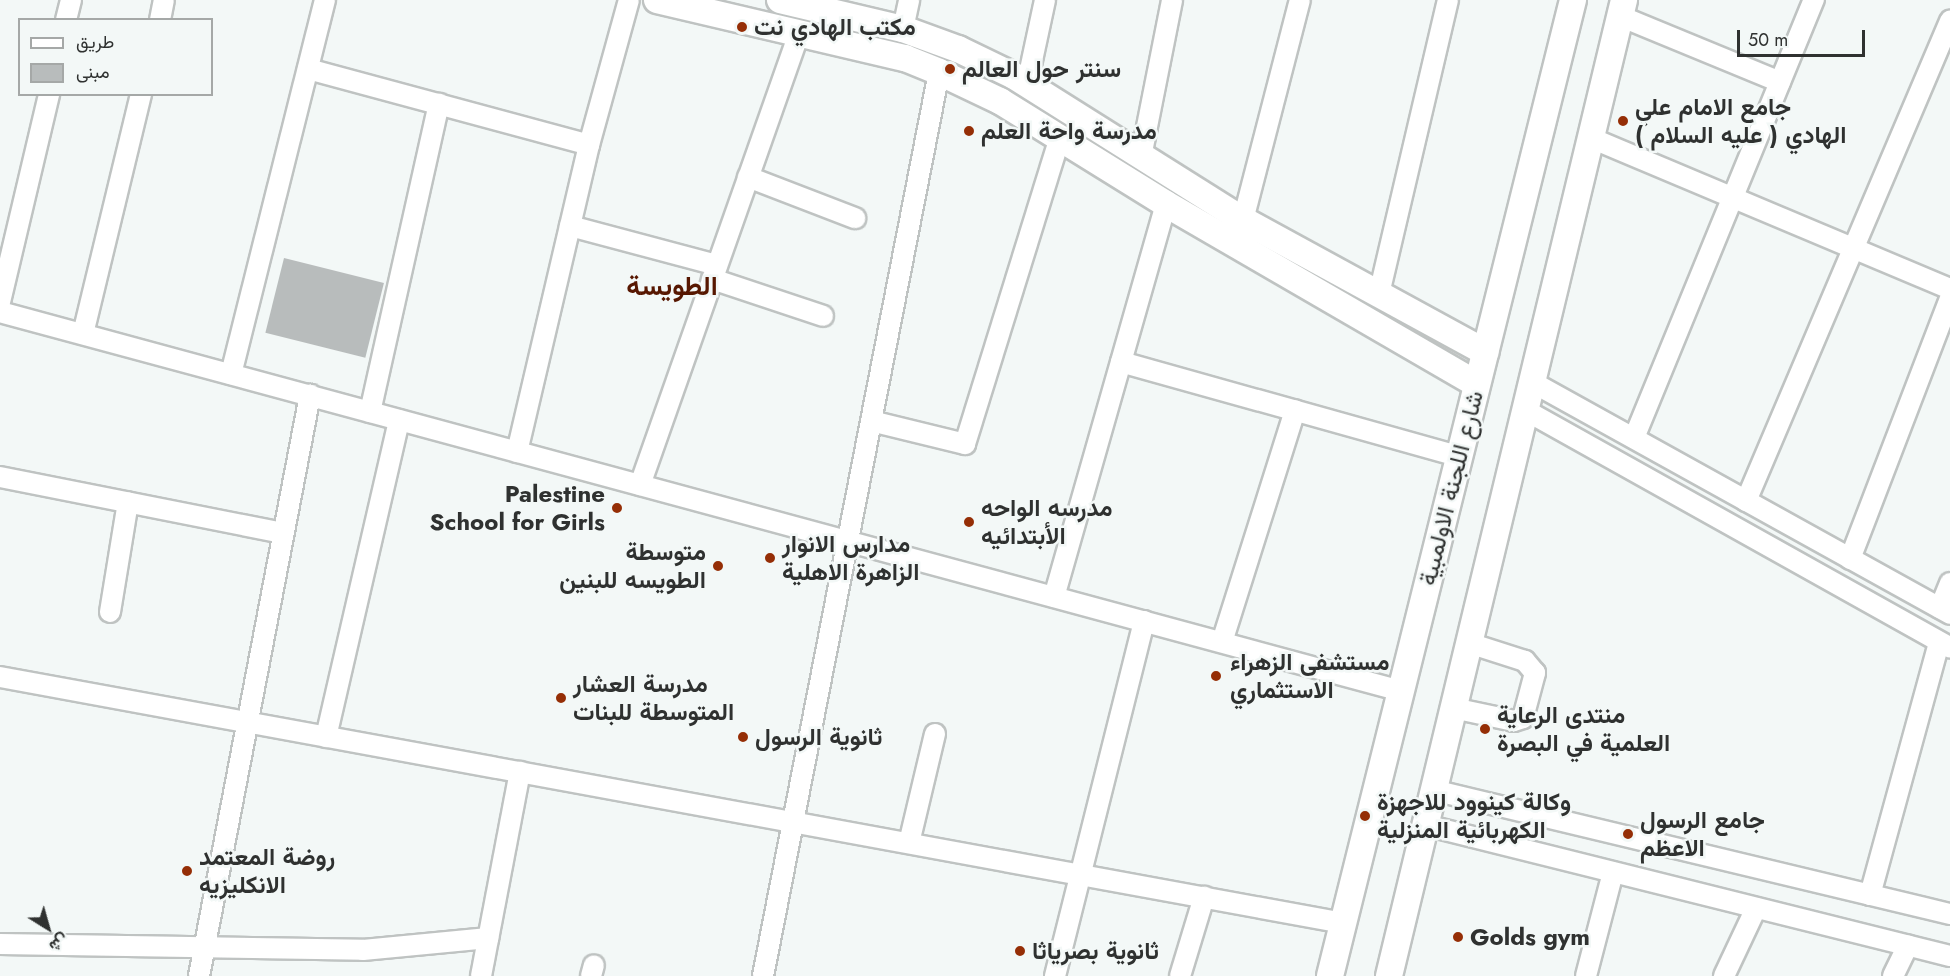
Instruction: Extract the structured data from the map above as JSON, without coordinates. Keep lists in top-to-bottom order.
{
  "streets": {
    "main road": ["شارع اللجنة الاولمبية"]
  },
  "districts": ["الطويسة"],
  "places": [
    "مكتب الهادي نت",
    "سنتر حول العالم",
    "جامع الامام علي الهادي ( عليه السلام )",
    "مدرسة واحة العلم",
    "Palestine School for Girls",
    "مدرسه الواحه الأبتدائيه",
    "مدارس الانوار الزاهرة الاهلية",
    "متوسطة الطويسه للبنين",
    "مستشفى الزهراء الاستثماري",
    "مدرسة العشار المتوسطة للبنات",
    "منتدى الرعاية العلمية في البصرة",
    "ثانوية الرسول",
    "وكالة كينوود للاجهزة الكهربائية المنزلية",
    "جامع الرسول الاعظم",
    "روضة المعتمد الانكليزيه",
    "Golds gym",
    "ثانوية بصرياثا"
  ],
  "legend": ["طريق", "مبنى"],
  "scale_bar": "50 m",
  "north": "bottom right"
}
